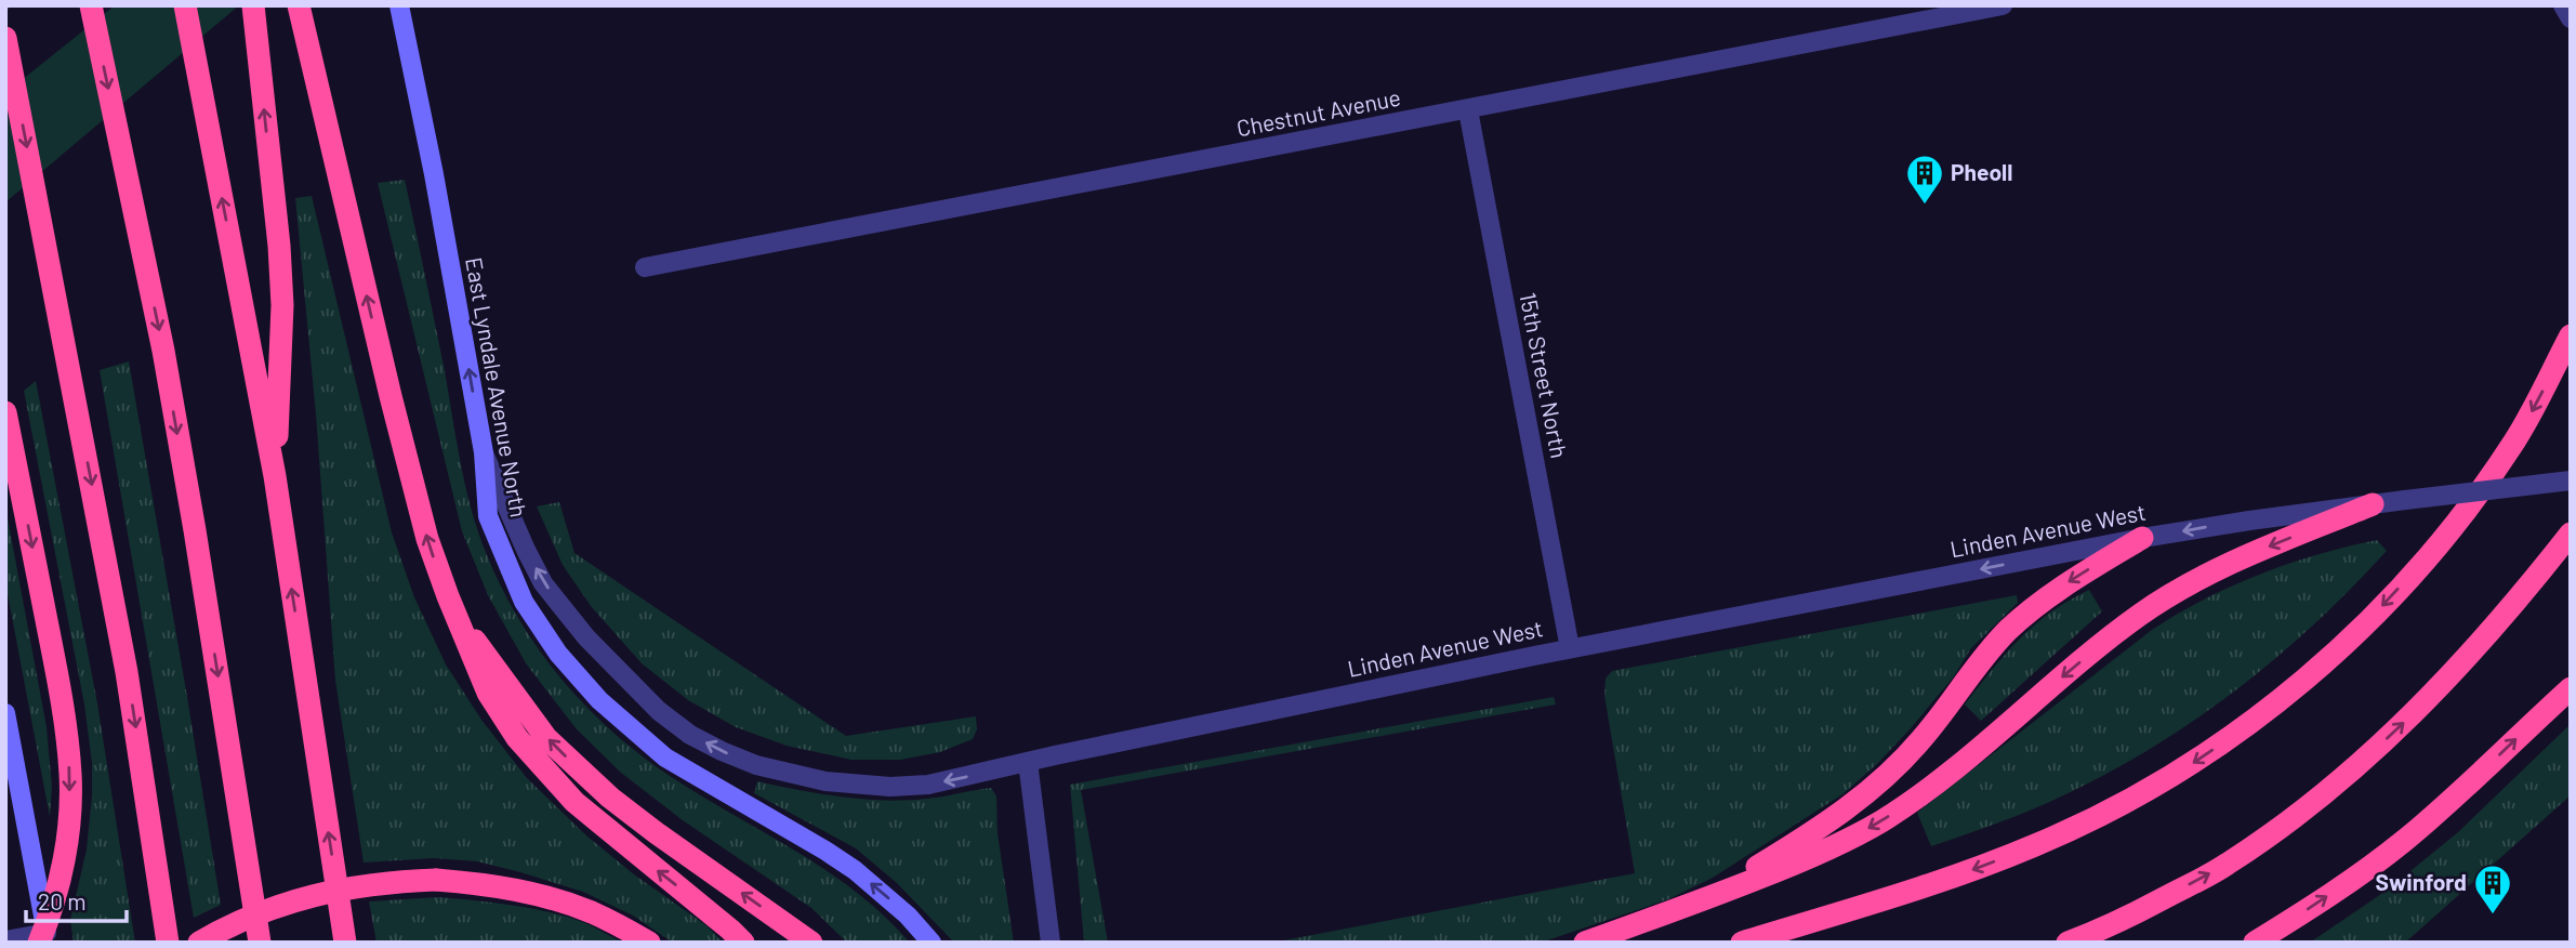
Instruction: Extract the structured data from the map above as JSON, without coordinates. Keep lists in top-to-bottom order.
{
  "streets": {
    "main road": ["East Lyndale Avenue North"],
    "street": ["Chestnut Avenue", "15th Street North", "Linden Avenue West"]
  },
  "crossings": [
    ["Chestnut Avenue", "15th Street North"],
    ["15th Street North", "Linden Avenue West"],
    ["East Lyndale Avenue North", "Linden Avenue West"]
  ],
  "one_way": ["East Lyndale Avenue North", "Linden Avenue West"],
  "places": {
    "building": ["Pheoll", "Swinford"]
  },
  "scale_bar": "20 m"
}
